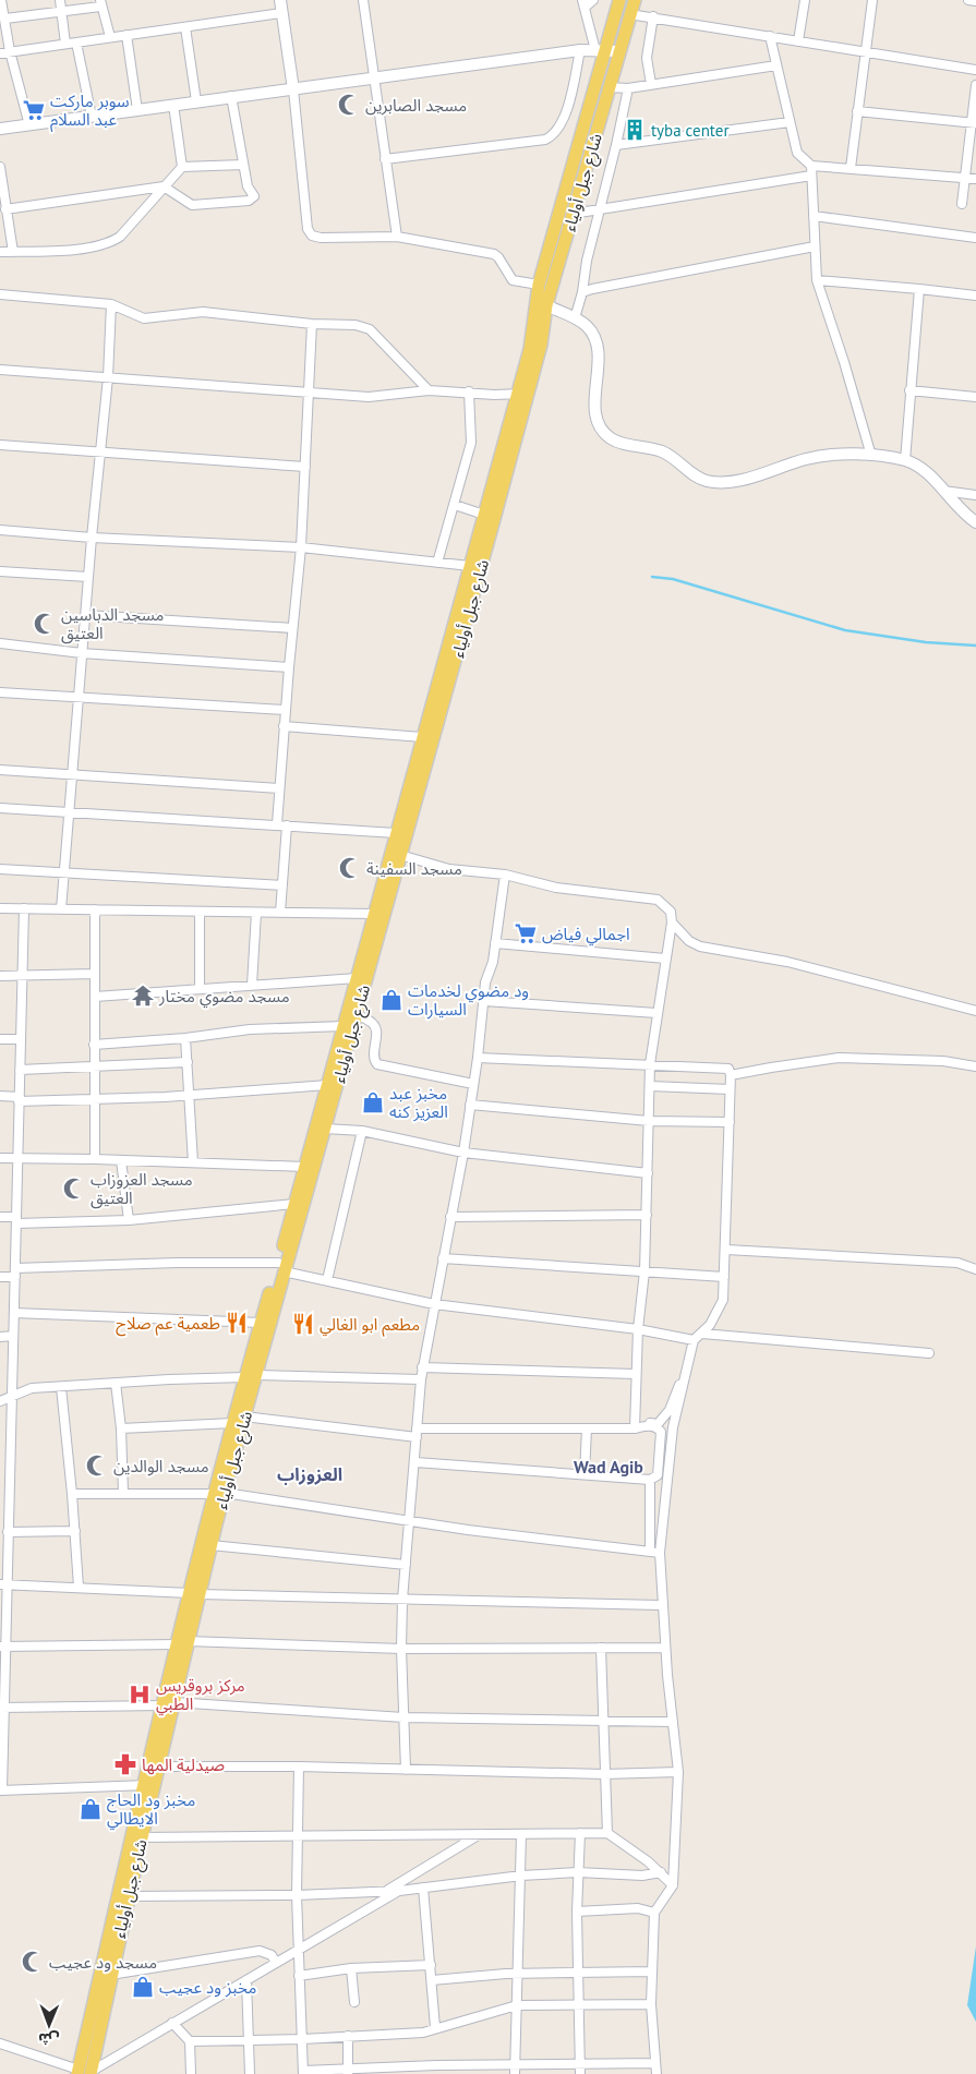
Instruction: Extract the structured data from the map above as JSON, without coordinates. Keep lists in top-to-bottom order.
{
  "streets": {
    "main road": ["شارع جبل أولياء"]
  },
  "districts": ["Wad Agib", "العزوزاب"],
  "places": {
    "mosque": [
      "مسجد الصابرين",
      "مسجد الدباسين العتيق",
      "مسجد السفينة",
      "مسجد العزوزاب العتيق",
      "مسجد الوالدين",
      "مسجد ود عجيب"
    ],
    "supermarket": ["سوبر ماركت عبد السلام", "اجمالي فياض"],
    "building": ["tyba center"],
    "temple": ["مسجد مضوي مختار"],
    "shop": [
      "ود مضوي لخدمات السيارات",
      "مخبز عبد العزيز كنه",
      "مخبز ود الحاج الايطالي",
      "مخبز ود عجيب"
    ],
    "restaurant": ["طعمية عم صلاح", "مطعم ابو الغالي"],
    "hospital": ["مركز بروقريس الطبي"],
    "pharmacy": ["صيدلية المها"]
  },
  "north": "bottom"
}
